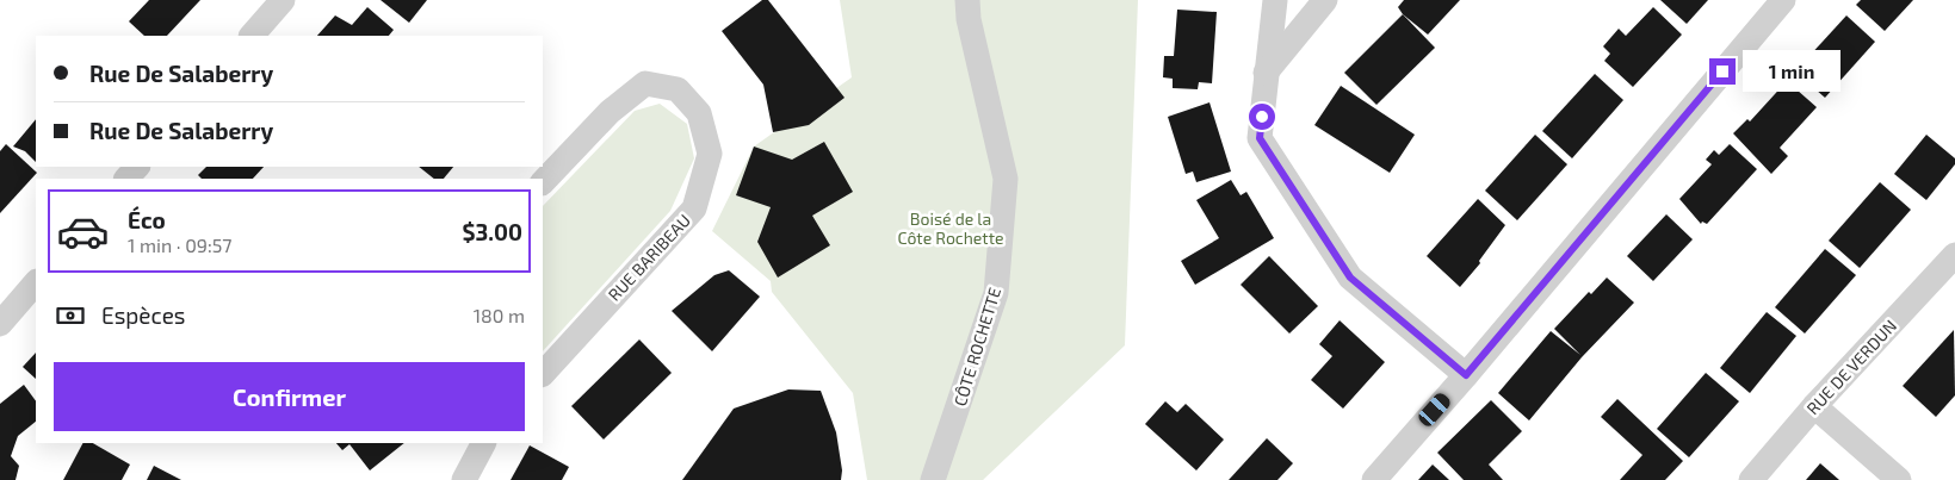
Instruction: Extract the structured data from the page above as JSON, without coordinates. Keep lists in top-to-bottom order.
{
  "streets": {
    "street": ["RUE BARIBEAU", "CÔTE ROCHETTE", "RUE DE VERDUN"]
  },
  "parks": ["Boisé de la Côte Rochette"],
  "page": {
    "banner": ["Rue De Salaberry", "Rue De Salaberry"],
    "bubble": "1 min",
    "list": [
      {
        "name": "Éco",
        "note": "1 min · 09:57",
        "value": "$3.00"
      }
    ],
    "pay": ["Espèces", "180 m"],
    "buttons": "Confirmer"
  }
}
